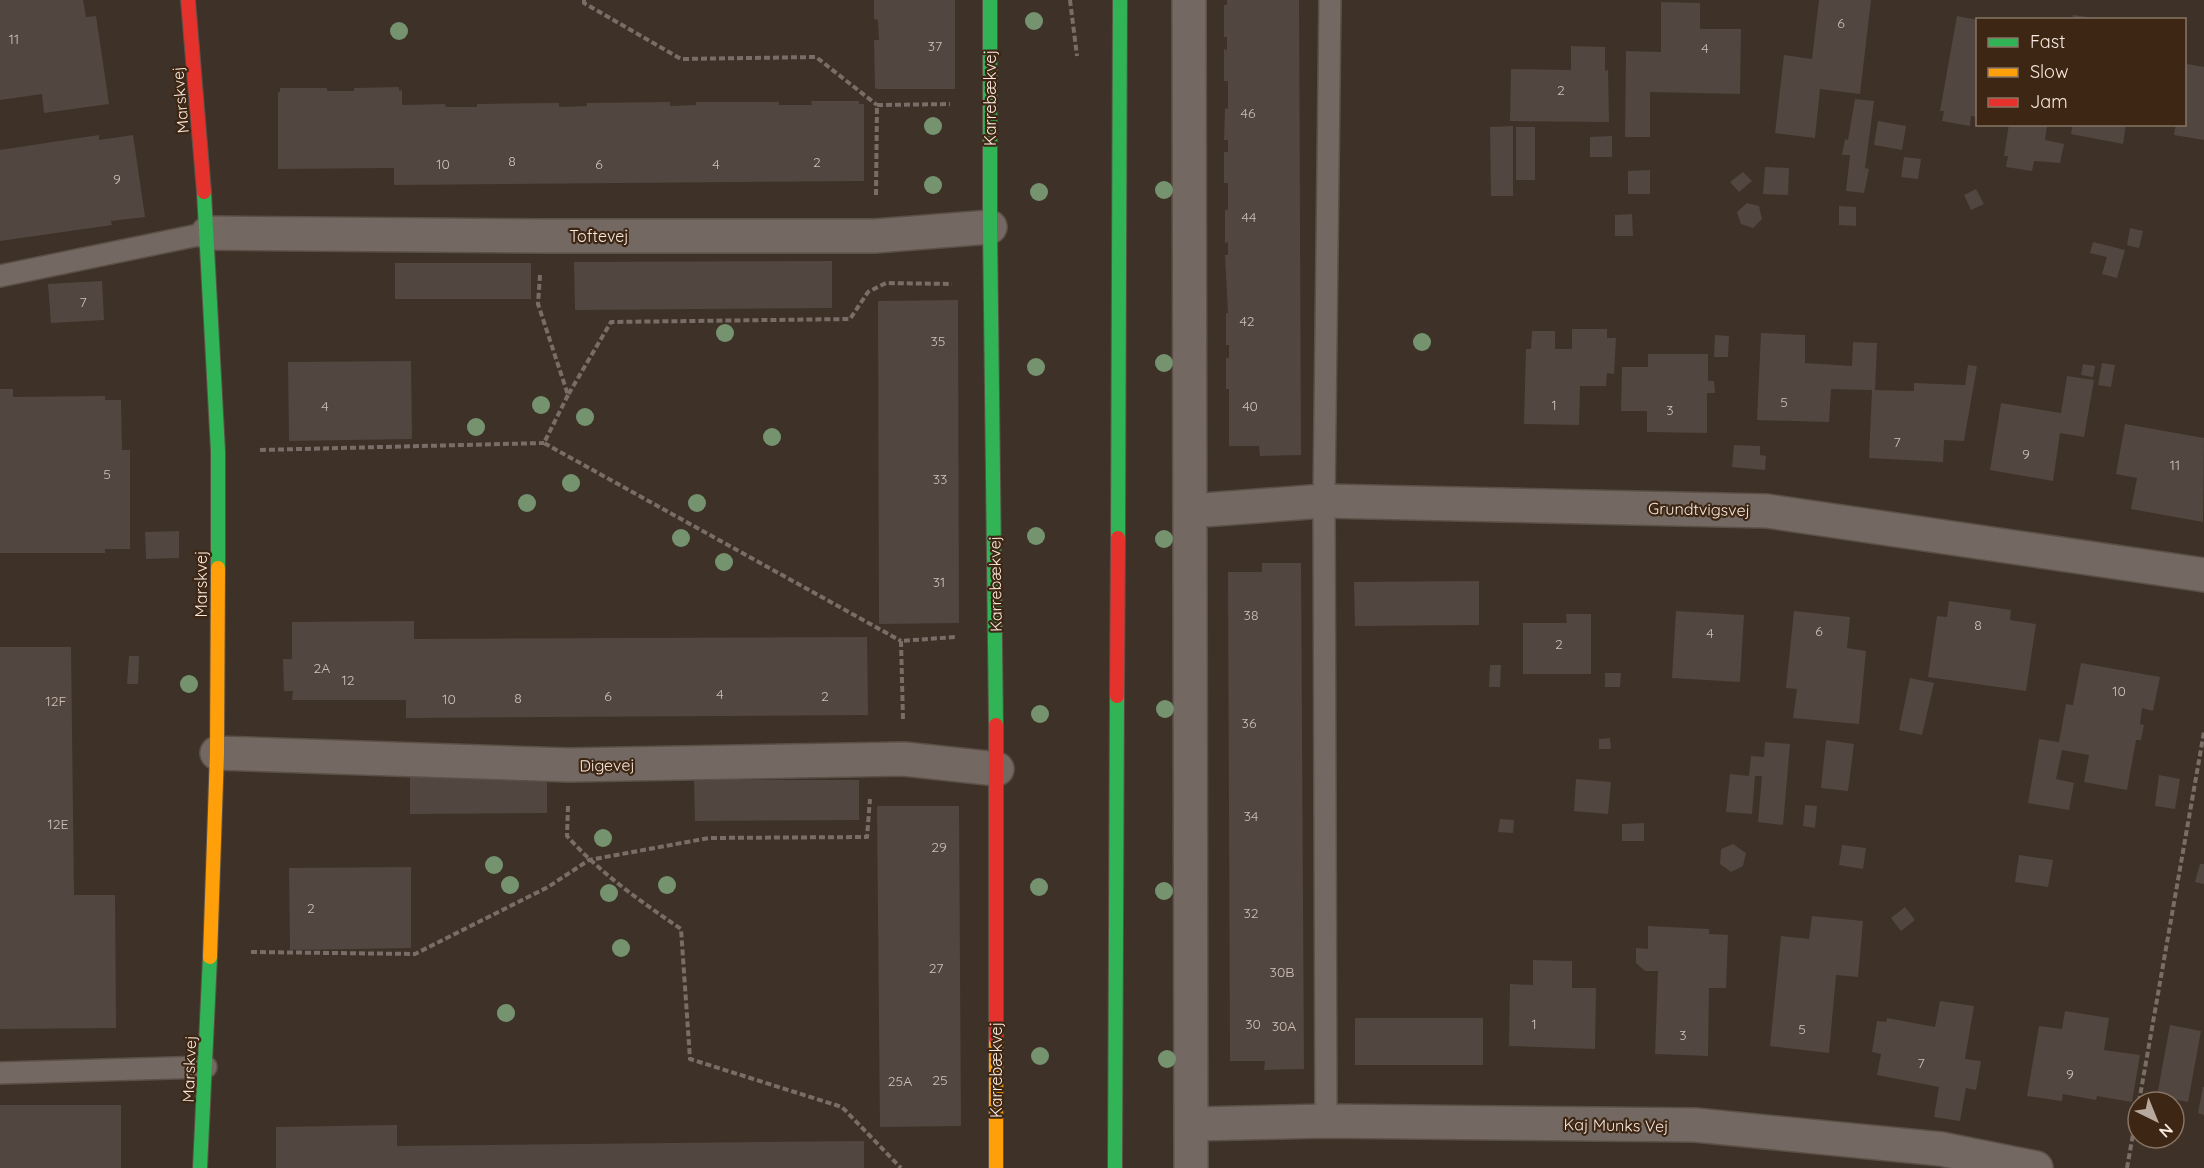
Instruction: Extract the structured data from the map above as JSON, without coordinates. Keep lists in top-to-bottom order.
{
  "streets": {
    "street": [
      "Karrebækvej",
      "Marskvej",
      "Toftevej",
      "Grundtvigsvej",
      "Digevej",
      "Kaj Munks Vej"
    ]
  },
  "crossings": [
    ["Karrebækvej", "Toftevej"],
    ["Karrebækvej", "Digevej"],
    ["Marskvej", "Toftevej"],
    ["Marskvej", "Digevej"]
  ],
  "house_numbers": [
    "6",
    "11",
    "37",
    "4",
    "2",
    "46",
    "8",
    "2",
    "10",
    "6",
    "4",
    "9",
    "44",
    "7",
    "42",
    "35",
    "5",
    "1",
    "4",
    "40",
    "3",
    "7",
    "9",
    "11",
    "5",
    "33",
    "31",
    "38",
    "8",
    "6",
    "4",
    "2",
    "2A",
    "12",
    "10",
    "4",
    "6",
    "2",
    "8",
    "10",
    "12F",
    "36",
    "34",
    "12E",
    "29",
    "2",
    "32",
    "27",
    "30B",
    "30",
    "1",
    "30A",
    "5",
    "3",
    "7",
    "9",
    "25",
    "25A"
  ],
  "legend": ["Fast", "Slow", "Jam"],
  "north": "bottom right"
}
